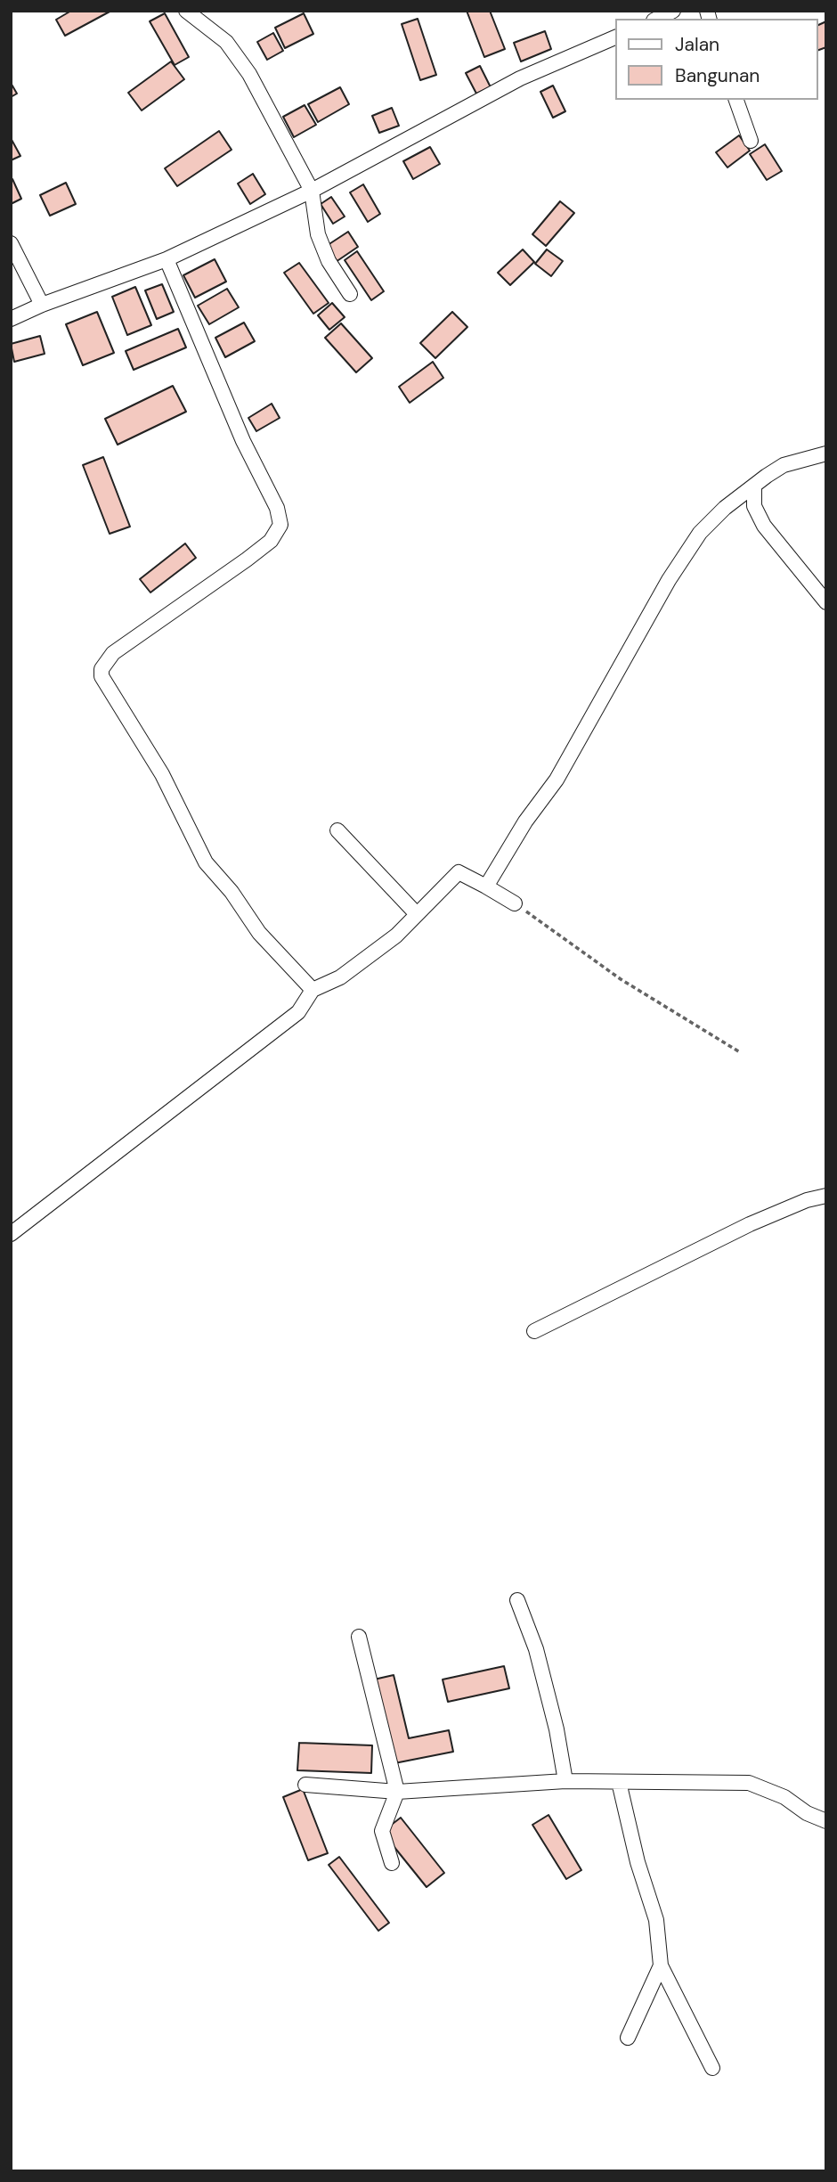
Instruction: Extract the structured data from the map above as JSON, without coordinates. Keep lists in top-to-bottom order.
{
  "legend": ["Jalan", "Bangunan"]
}
